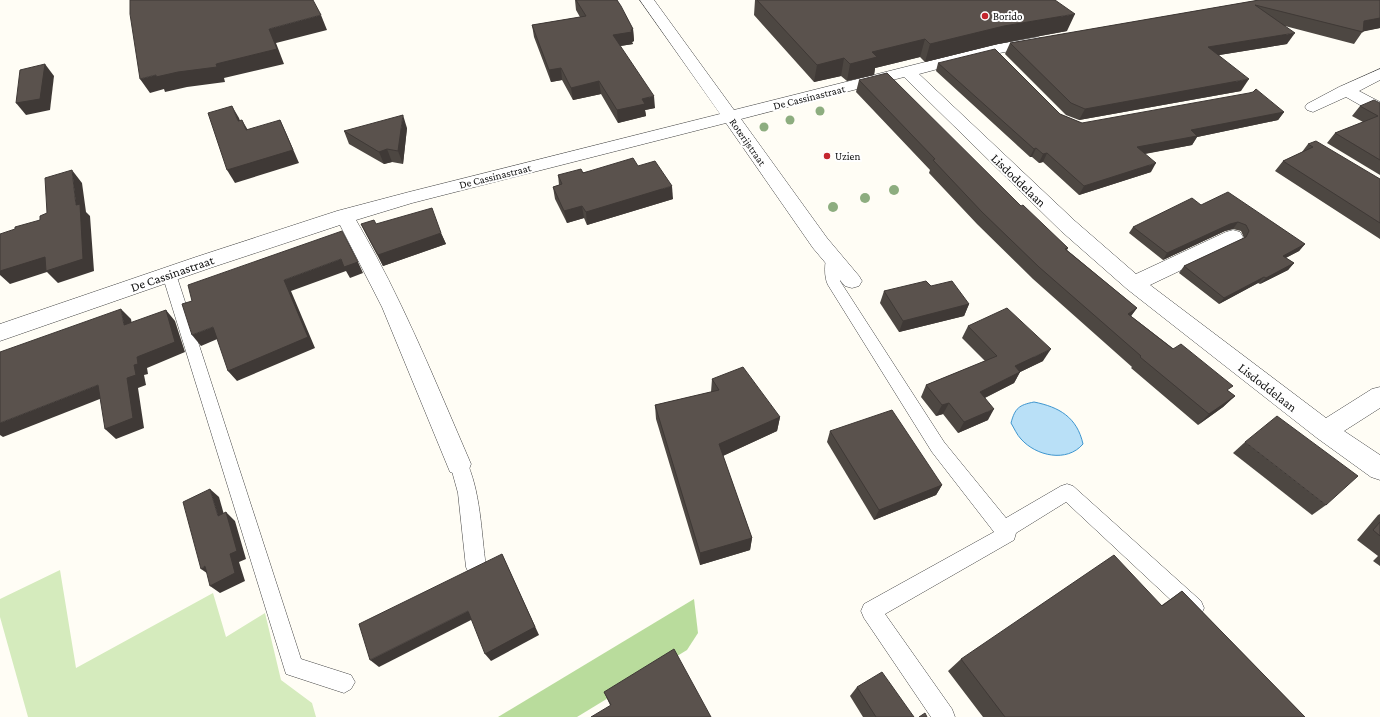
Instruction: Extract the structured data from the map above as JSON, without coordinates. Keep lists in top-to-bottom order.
{
  "streets": {
    "street": ["De Cassinastraat", "Roterijstraat", "Lisdoddelaan"]
  },
  "crossings": [
    ["De Cassinastraat", "Roterijstraat"],
    ["De Cassinastraat", "Lisdoddelaan"]
  ],
  "places": ["Borido", "Uzien"]
}
